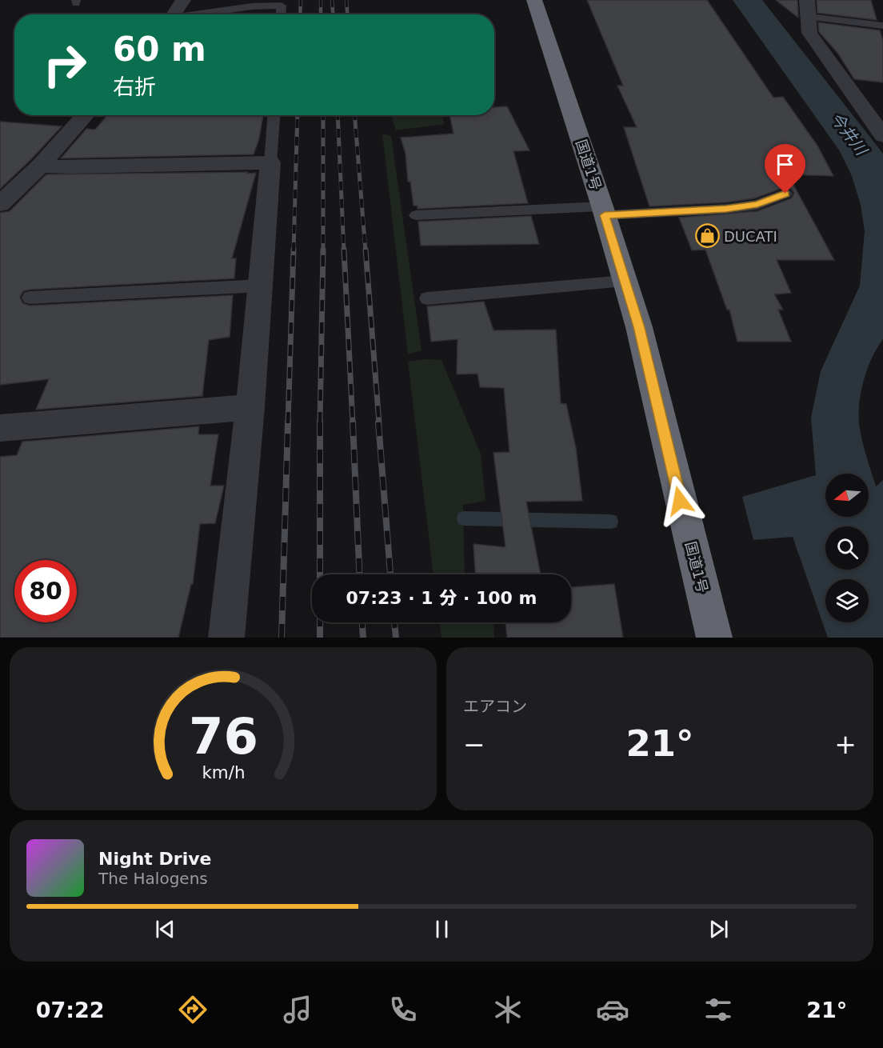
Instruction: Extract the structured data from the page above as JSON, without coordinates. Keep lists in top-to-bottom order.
{
  "streets": {
    "highway": ["国道1号"]
  },
  "water": ["今井川"],
  "places": {
    "shop": ["DUCATI"]
  },
  "north": "left",
  "page": {
    "turn": ["60 m", "右折"],
    "limit": "80",
    "trip": "07:23 · 1 分 · 100 m",
    "tile": "エアコン",
    "heat": ["−", "21°", "+"],
    "song": ["Night Drive", "The Halogens"],
    "tabs": ["07:22", "21°"],
    "gauge": ["76", "km/h"]
  }
}
